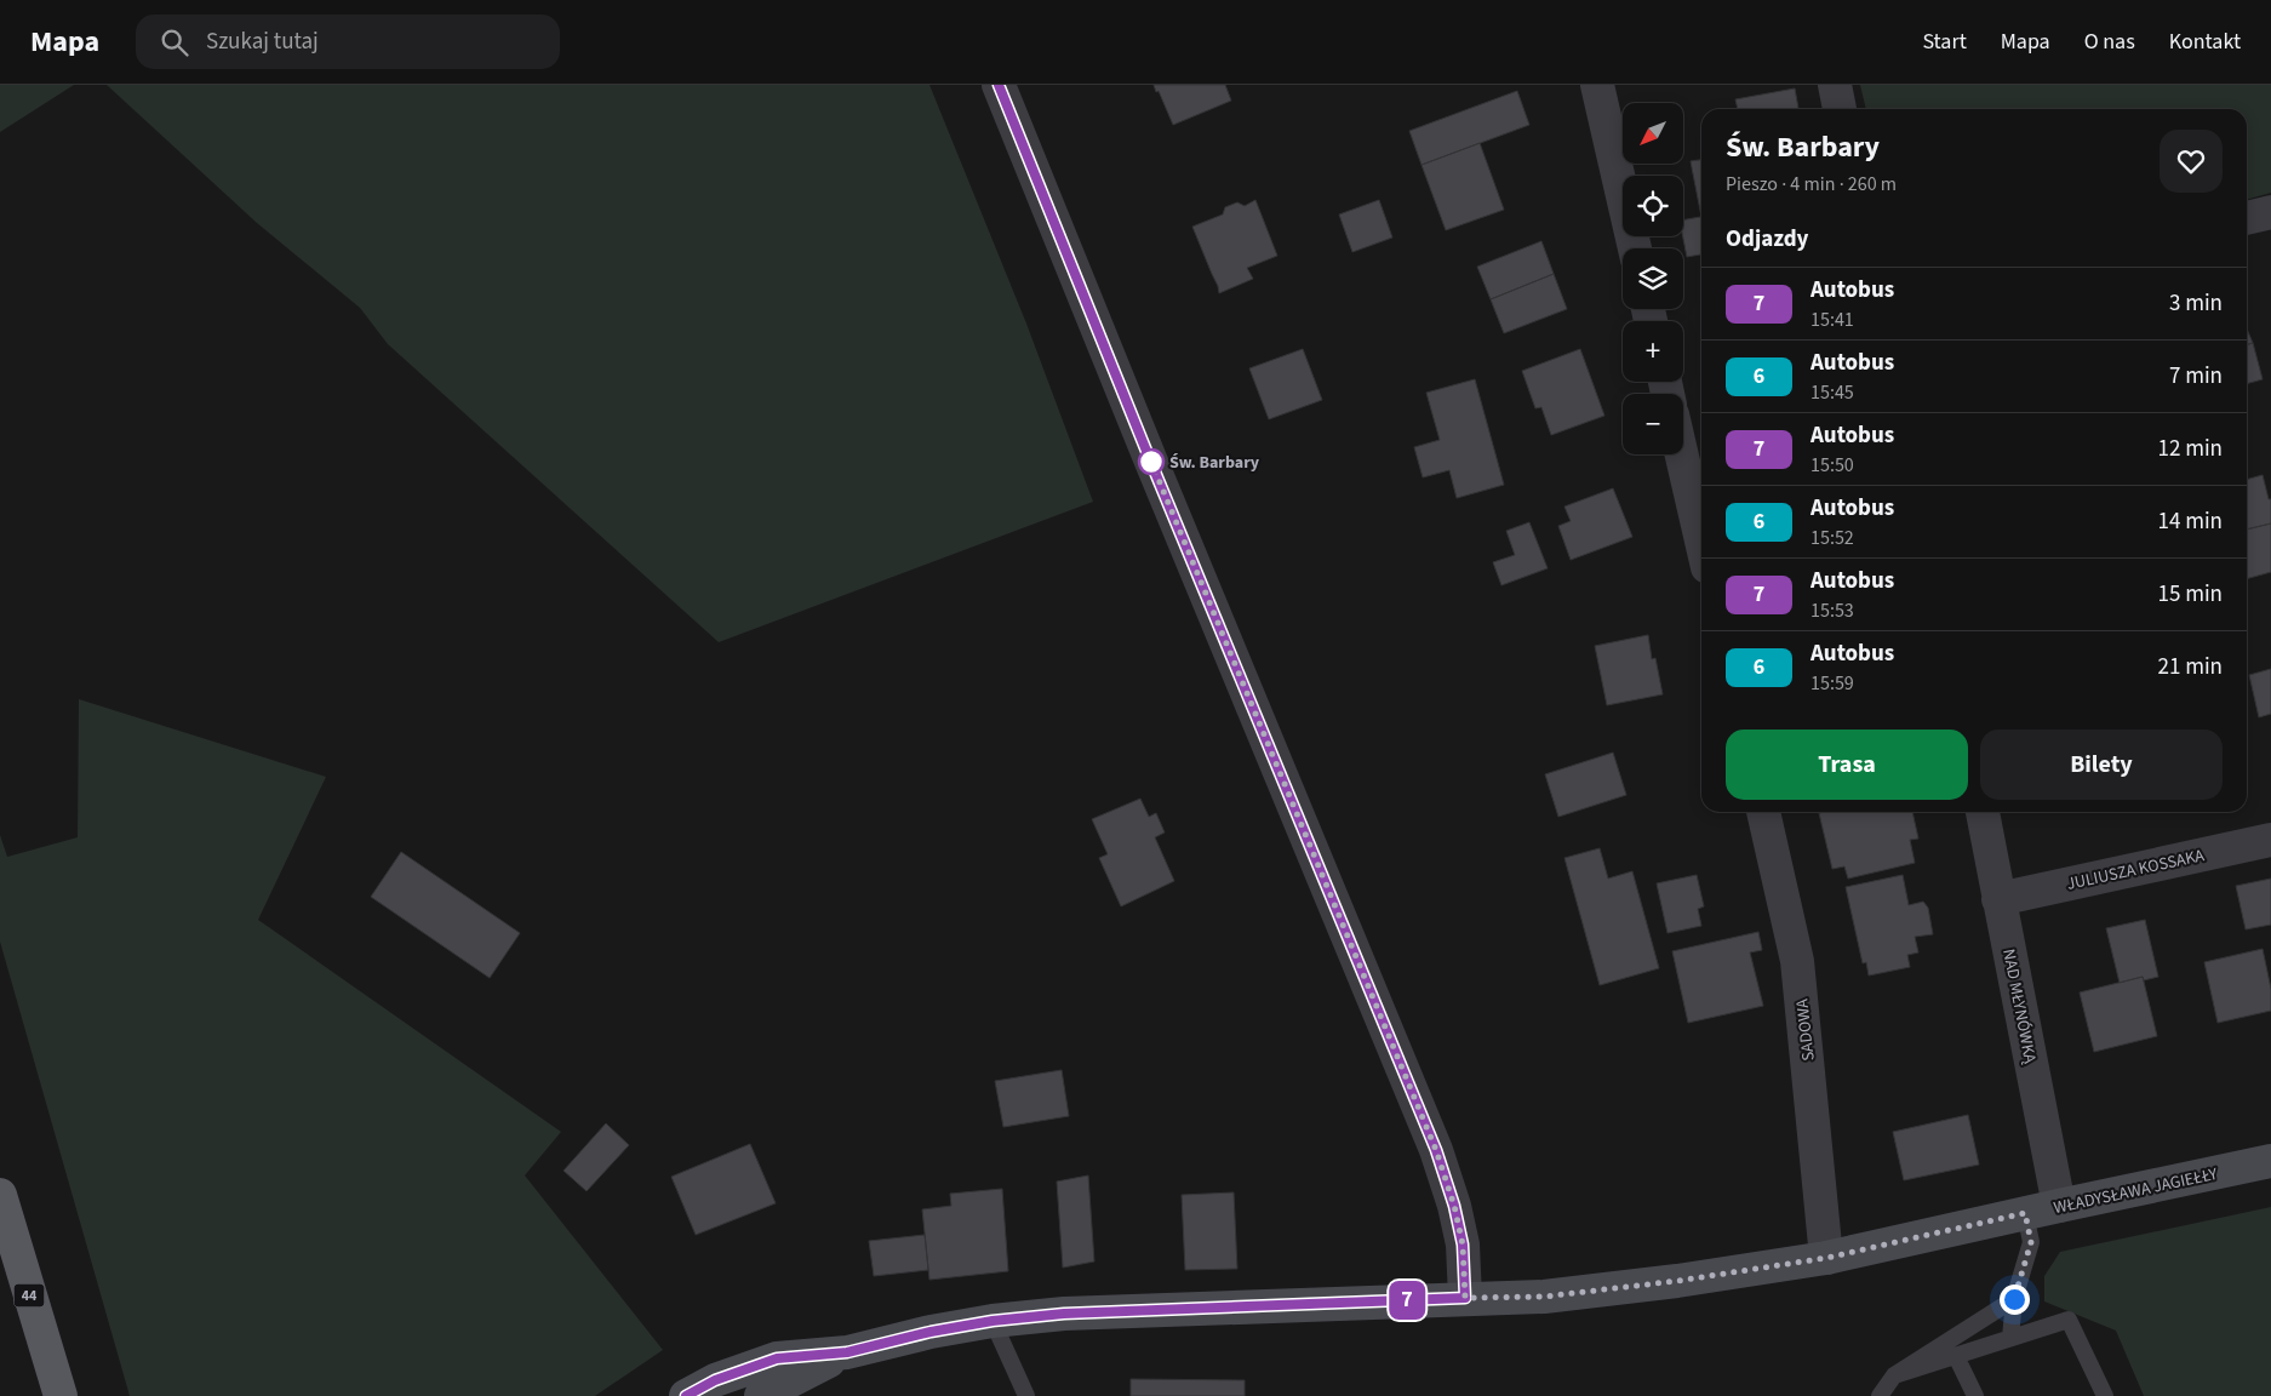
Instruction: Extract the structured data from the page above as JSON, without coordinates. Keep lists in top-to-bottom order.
{
  "streets": {
    "main road": ["44"],
    "street": [
      "JULIUSZA KOSSAKA",
      "NAD MŁYNÓWKĄ",
      "SADOWA",
      "WŁADYSŁAWA JAGIEŁŁY"
    ]
  },
  "crossings": [
    ["JULIUSZA KOSSAKA", "NAD MŁYNÓWKĄ"],
    ["NAD MŁYNÓWKĄ", "WŁADYSŁAWA JAGIEŁŁY"],
    ["SADOWA", "WŁADYSŁAWA JAGIEŁŁY"]
  ],
  "places": ["Św. Barbary"],
  "lines": ["bus line 7"],
  "north": "bottom left",
  "page": {
    "header": "Mapa",
    "search": "Szukaj tutaj",
    "nav": [
      "Start",
      "Mapa",
      "O nas",
      "Kontakt"
    ],
    "on_map": "7",
    "map_buttons": ["+", "−"],
    "heading": [
      ["Św. Barbary", "Pieszo · 4 min · 260 m"],
      "Odjazdy"
    ],
    "list": [
      {
        "mark": "7",
        "name": "Autobus",
        "note": "15:41",
        "value": "3 min"
      },
      {
        "mark": "6",
        "name": "Autobus",
        "note": "15:45",
        "value": "7 min"
      },
      {
        "mark": "7",
        "name": "Autobus",
        "note": "15:50",
        "value": "12 min"
      },
      {
        "mark": "6",
        "name": "Autobus",
        "note": "15:52",
        "value": "14 min"
      },
      {
        "mark": "7",
        "name": "Autobus",
        "note": "15:53",
        "value": "15 min"
      },
      {
        "mark": "6",
        "name": "Autobus",
        "note": "15:59",
        "value": "21 min"
      }
    ],
    "buttons": ["Trasa", "Bilety"]
  }
}
